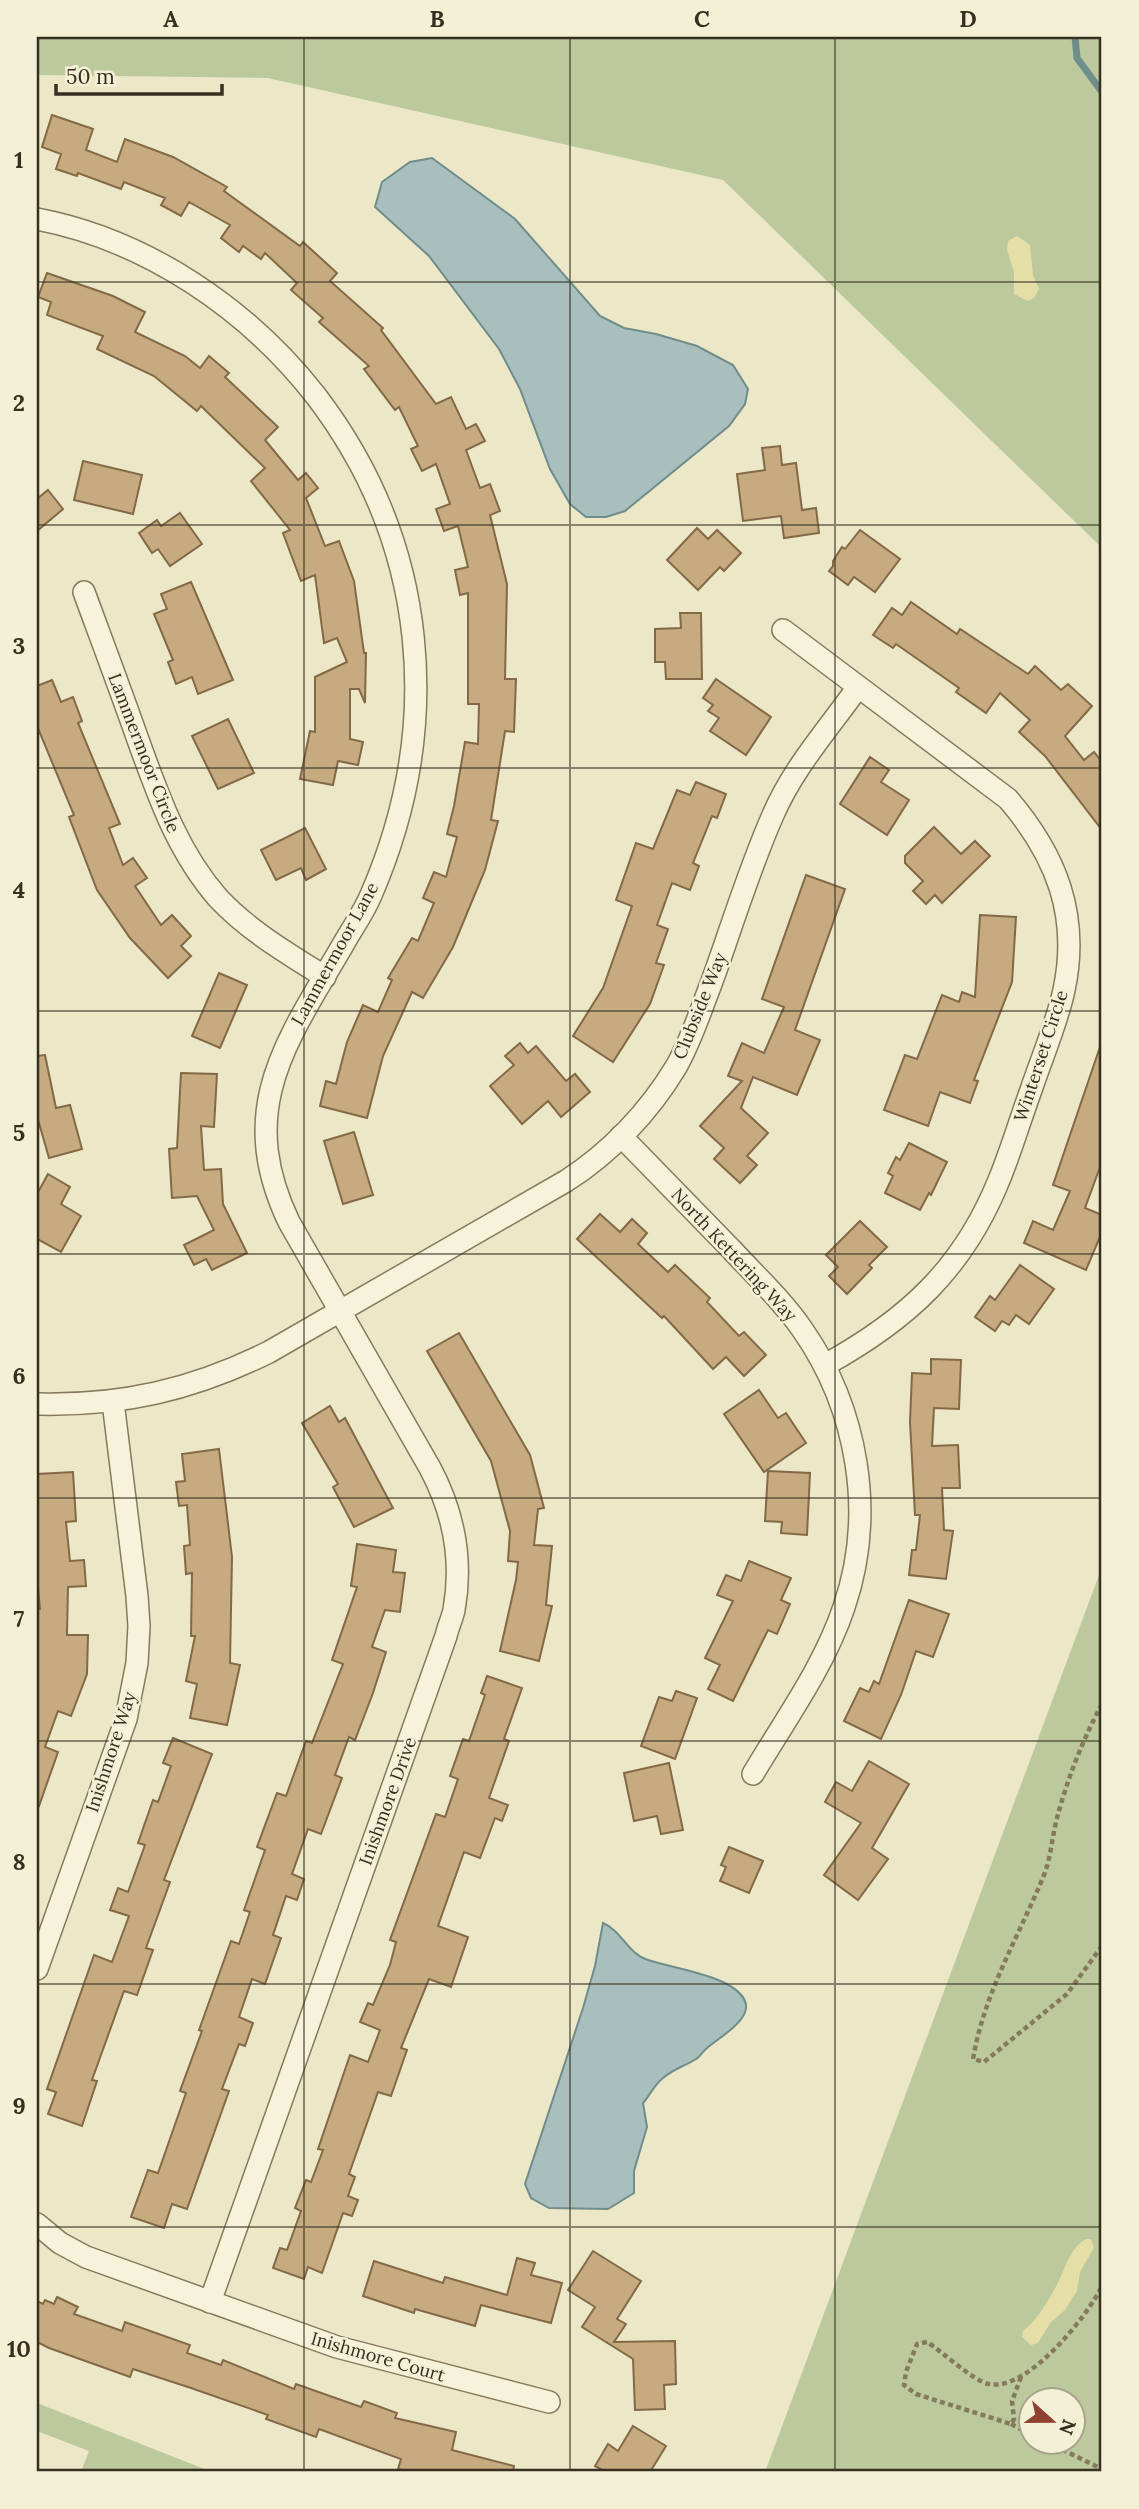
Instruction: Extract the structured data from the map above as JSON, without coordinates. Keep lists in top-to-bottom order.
{
  "streets": {
    "street": [
      "Lammermoor Circle",
      "Lammermoor Lane",
      "Clubside Way",
      "Winterset Circle",
      "North Kettering Way",
      "Inishmore Way",
      "Inishmore Drive",
      "Inishmore Court"
    ]
  },
  "crossings": [
    ["Lammermoor Circle", "Lammermoor Lane"],
    ["Lammermoor Lane", "Clubside Way"],
    ["Lammermoor Lane", "Inishmore Drive"],
    ["Clubside Way", "Winterset Circle"],
    ["Clubside Way", "North Kettering Way"],
    ["Clubside Way", "Inishmore Way"],
    ["Clubside Way", "Inishmore Drive"],
    ["Winterset Circle", "North Kettering Way"],
    ["Inishmore Drive", "Inishmore Court"]
  ],
  "scale_bar": "50 m",
  "north": "right",
  "grid": {
    "columns": [
      "A",
      "B",
      "C",
      "D"
    ],
    "rows": [
      "1",
      "2",
      "3",
      "4",
      "5",
      "6",
      "7",
      "8",
      "9",
      "10"
    ]
  }
}
